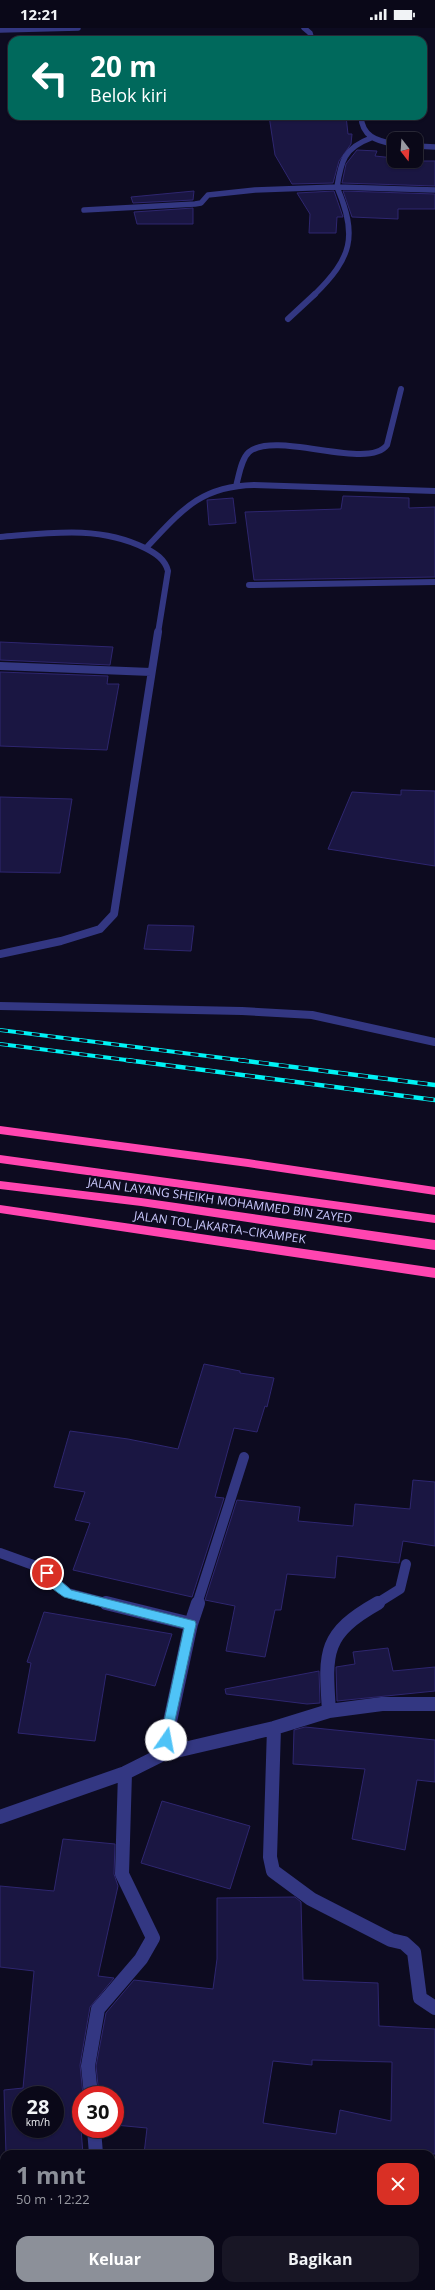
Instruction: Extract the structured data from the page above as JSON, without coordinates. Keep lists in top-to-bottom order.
{
  "streets": {
    "highway": ["JALAN LAYANG SHEIKH MOHAMMED BIN ZAYED", "JALAN TOL JAKARTA–CIKAMPEK"]
  },
  "north": "bottom",
  "page": {
    "status": "12:21",
    "turn": ["20 m", "Belok kiri"],
    "speed": "28 km/h",
    "limit": "30",
    "heading": ["1 mnt", "50 m · 12:22"],
    "buttons": ["Keluar", "Bagikan"]
  }
}
